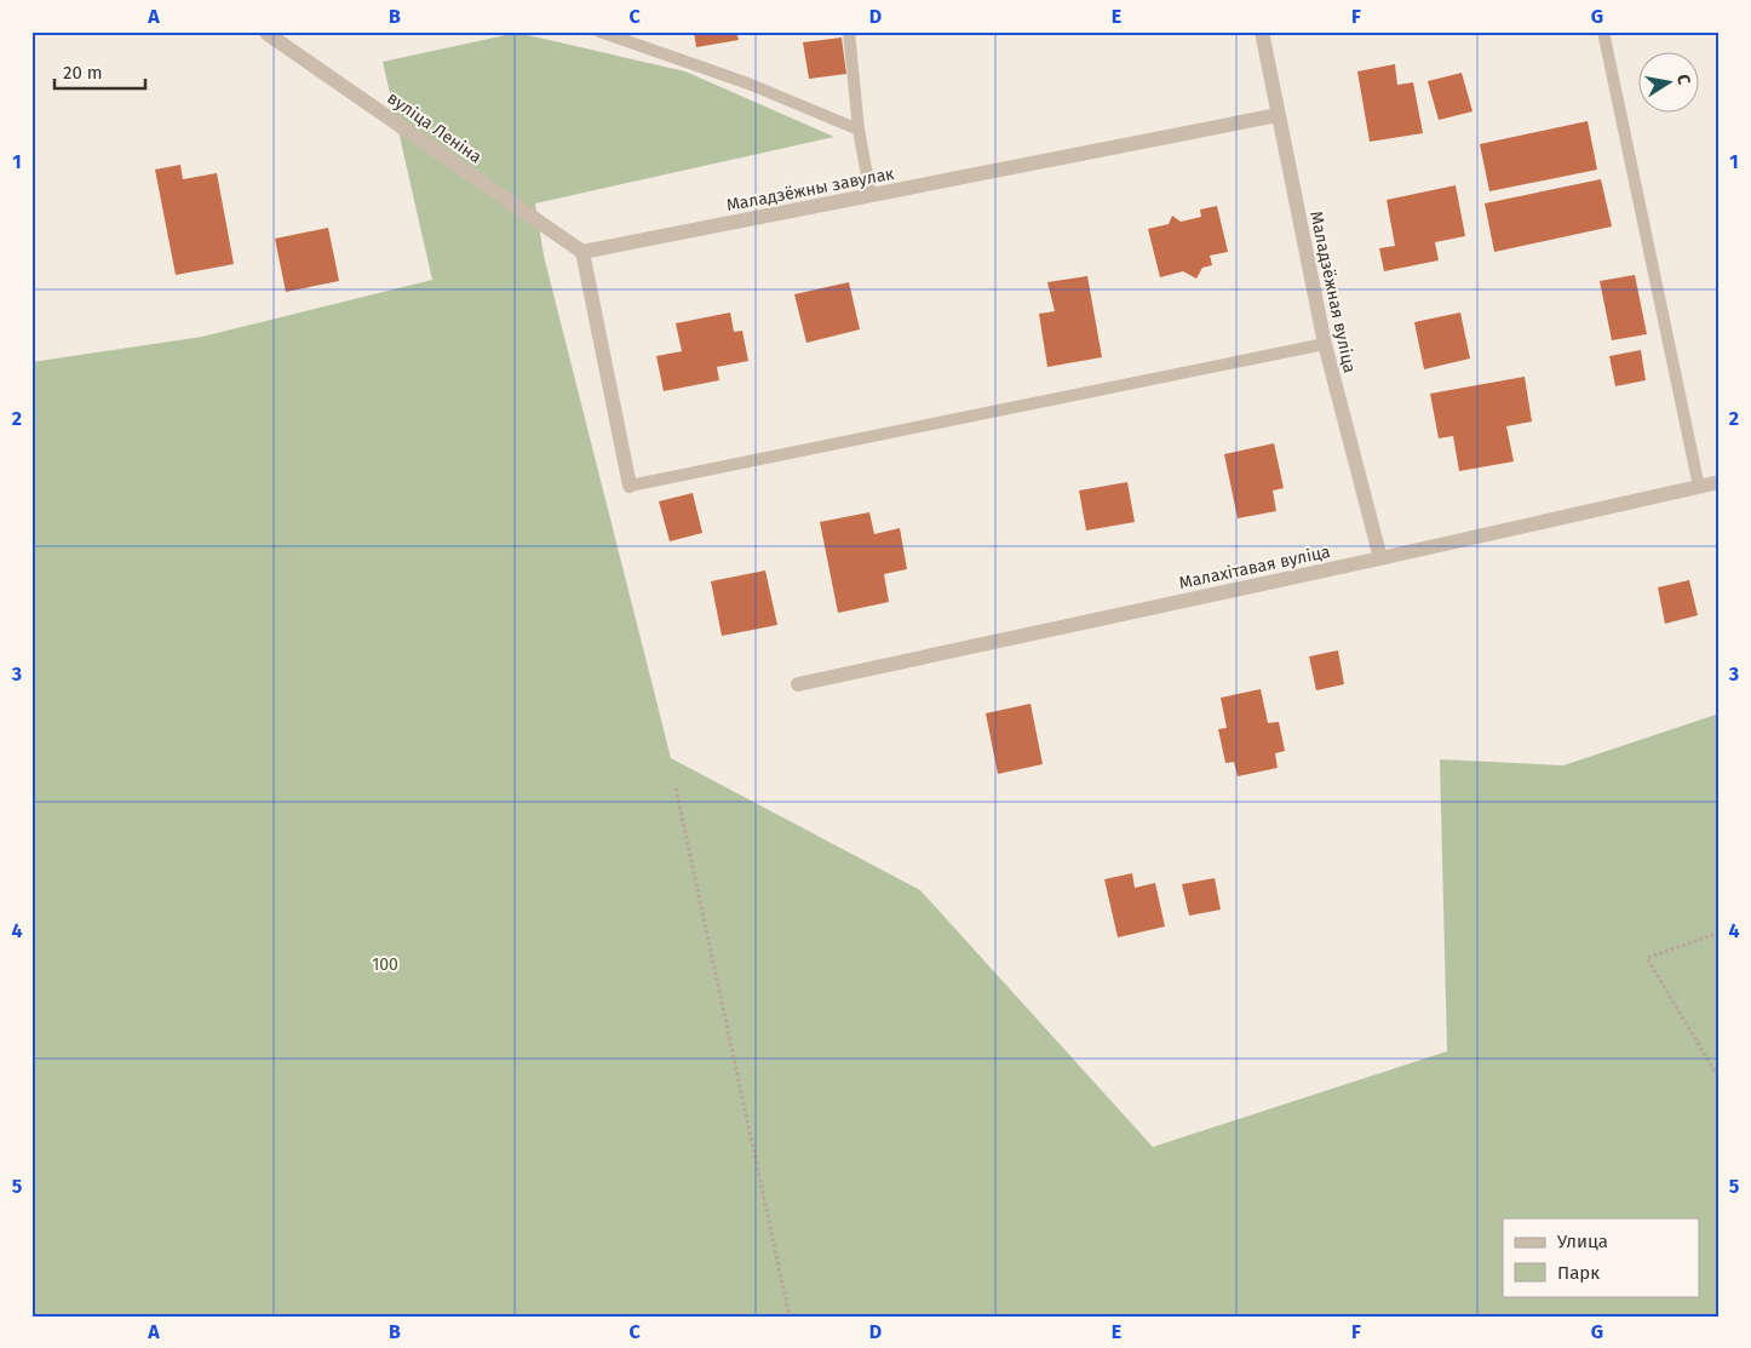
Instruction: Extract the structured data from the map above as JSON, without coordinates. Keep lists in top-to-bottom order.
{
  "streets": {
    "street": [
      "вуліца Леніна",
      "Маладзёжны завулак",
      "Маладзёжная вуліца",
      "Малахітавая вуліца"
    ]
  },
  "crossings": [
    ["вуліца Леніна", "Маладзёжны завулак"],
    ["Маладзёжны завулак", "Маладзёжная вуліца"],
    ["Маладзёжная вуліца", "Малахітавая вуліца"]
  ],
  "parks": ["100"],
  "legend": ["Улица", "Парк"],
  "scale_bar": "20 m",
  "north": "right",
  "grid": {
    "columns": [
      "A",
      "B",
      "C",
      "D",
      "E",
      "F",
      "G"
    ],
    "rows": [
      "1",
      "2",
      "3",
      "4",
      "5"
    ]
  }
}
